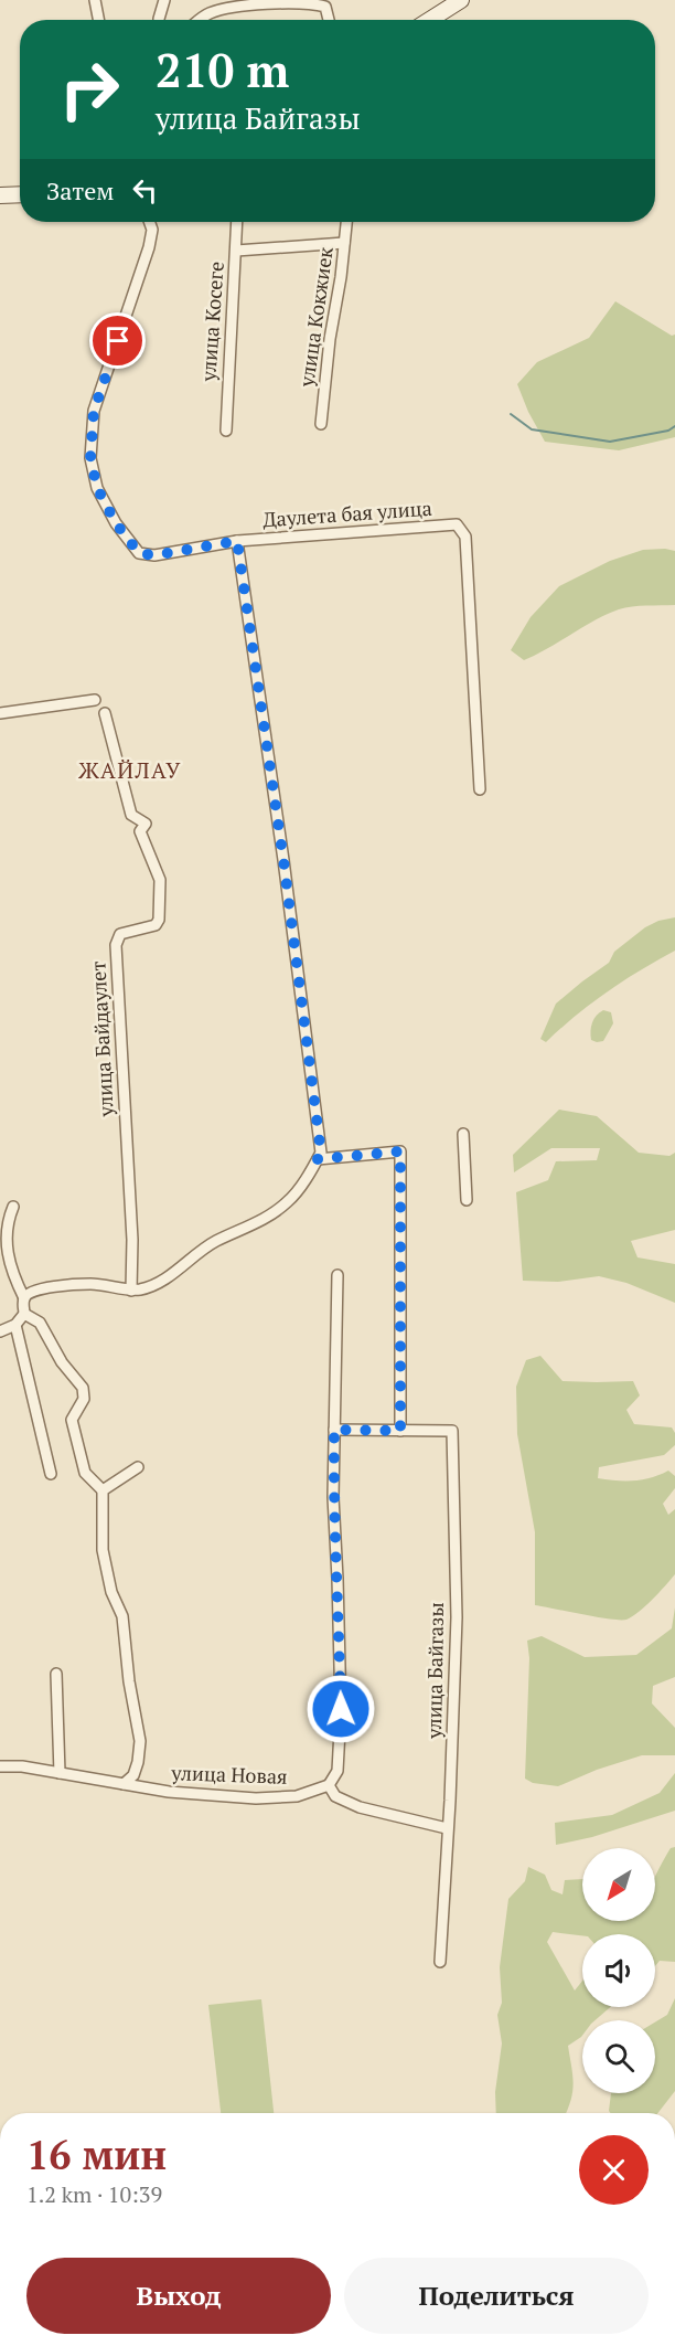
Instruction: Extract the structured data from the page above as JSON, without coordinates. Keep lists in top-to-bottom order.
{
  "streets": {
    "street": [
      "улица Кокжиек",
      "улица Косеге",
      "Даулета бая улица",
      "улица Байдаулет",
      "улица Байгазы",
      "улица Новая"
    ]
  },
  "districts": ["ЖАЙЛАУ"],
  "north": "bottom left",
  "page": {
    "turn": ["210 m", "улица Байгазы"],
    "then": "Затем",
    "heading": ["16 мин", "1.2 km · 10:39"],
    "buttons": ["Выход", "Поделиться"]
  }
}
